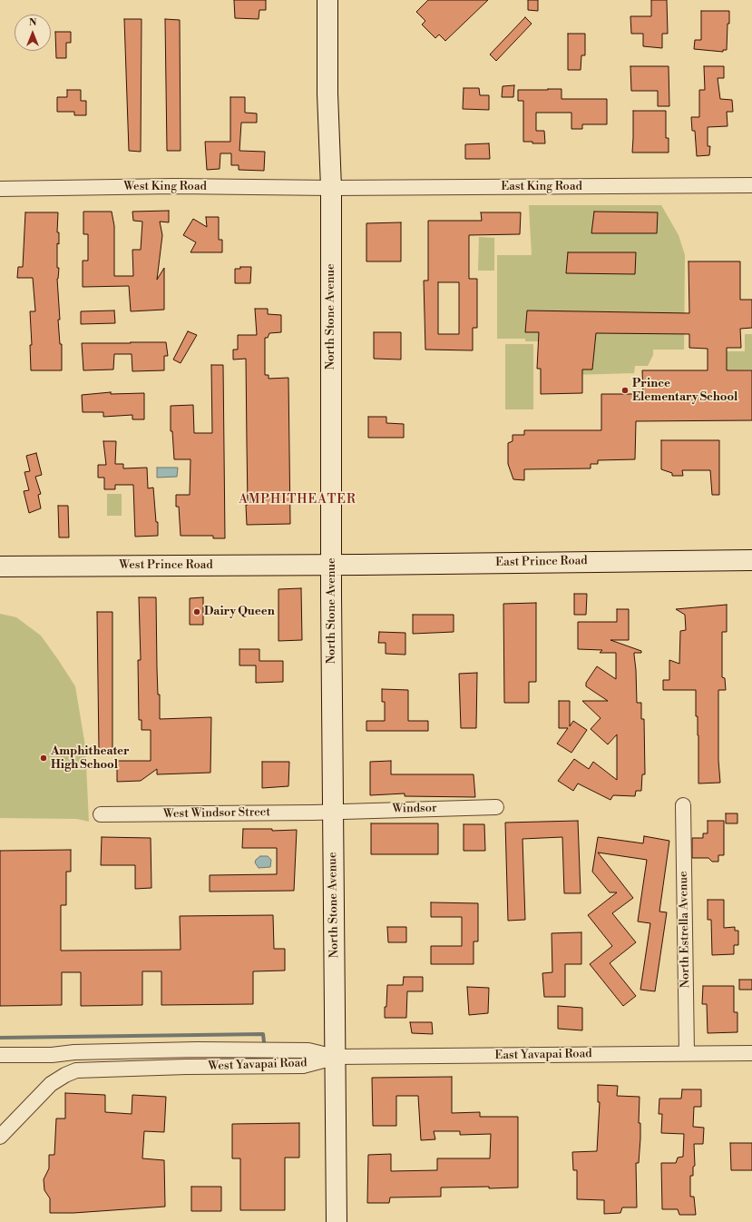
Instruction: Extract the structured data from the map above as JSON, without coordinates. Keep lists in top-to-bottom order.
{
  "streets": {
    "main road": ["North Stone Avenue", "East Prince Road", "West Prince Road"],
    "street": [
      "West King Road",
      "East King Road",
      "Windsor",
      "West Windsor Street",
      "North Estrella Avenue",
      "East Yavapai Road",
      "West Yavapai Road"
    ]
  },
  "crossings": [
    ["West King Road", "East King Road"],
    ["West King Road", "North Stone Avenue"],
    ["East King Road", "North Stone Avenue"],
    ["North Stone Avenue", "East Prince Road"],
    ["North Stone Avenue", "West Prince Road"],
    ["North Stone Avenue", "Windsor"],
    ["North Stone Avenue", "West Windsor Street"],
    ["North Stone Avenue", "East Yavapai Road"],
    ["North Stone Avenue", "West Yavapai Road"],
    ["East Prince Road", "West Prince Road"],
    ["Windsor", "West Windsor Street"],
    ["North Estrella Avenue", "East Yavapai Road"],
    ["East Yavapai Road", "West Yavapai Road"]
  ],
  "districts": ["AMPHITHEATER"],
  "places": ["Prince Elementary School", "Dairy Queen", "Amphitheater High School"],
  "north": "top"
}
